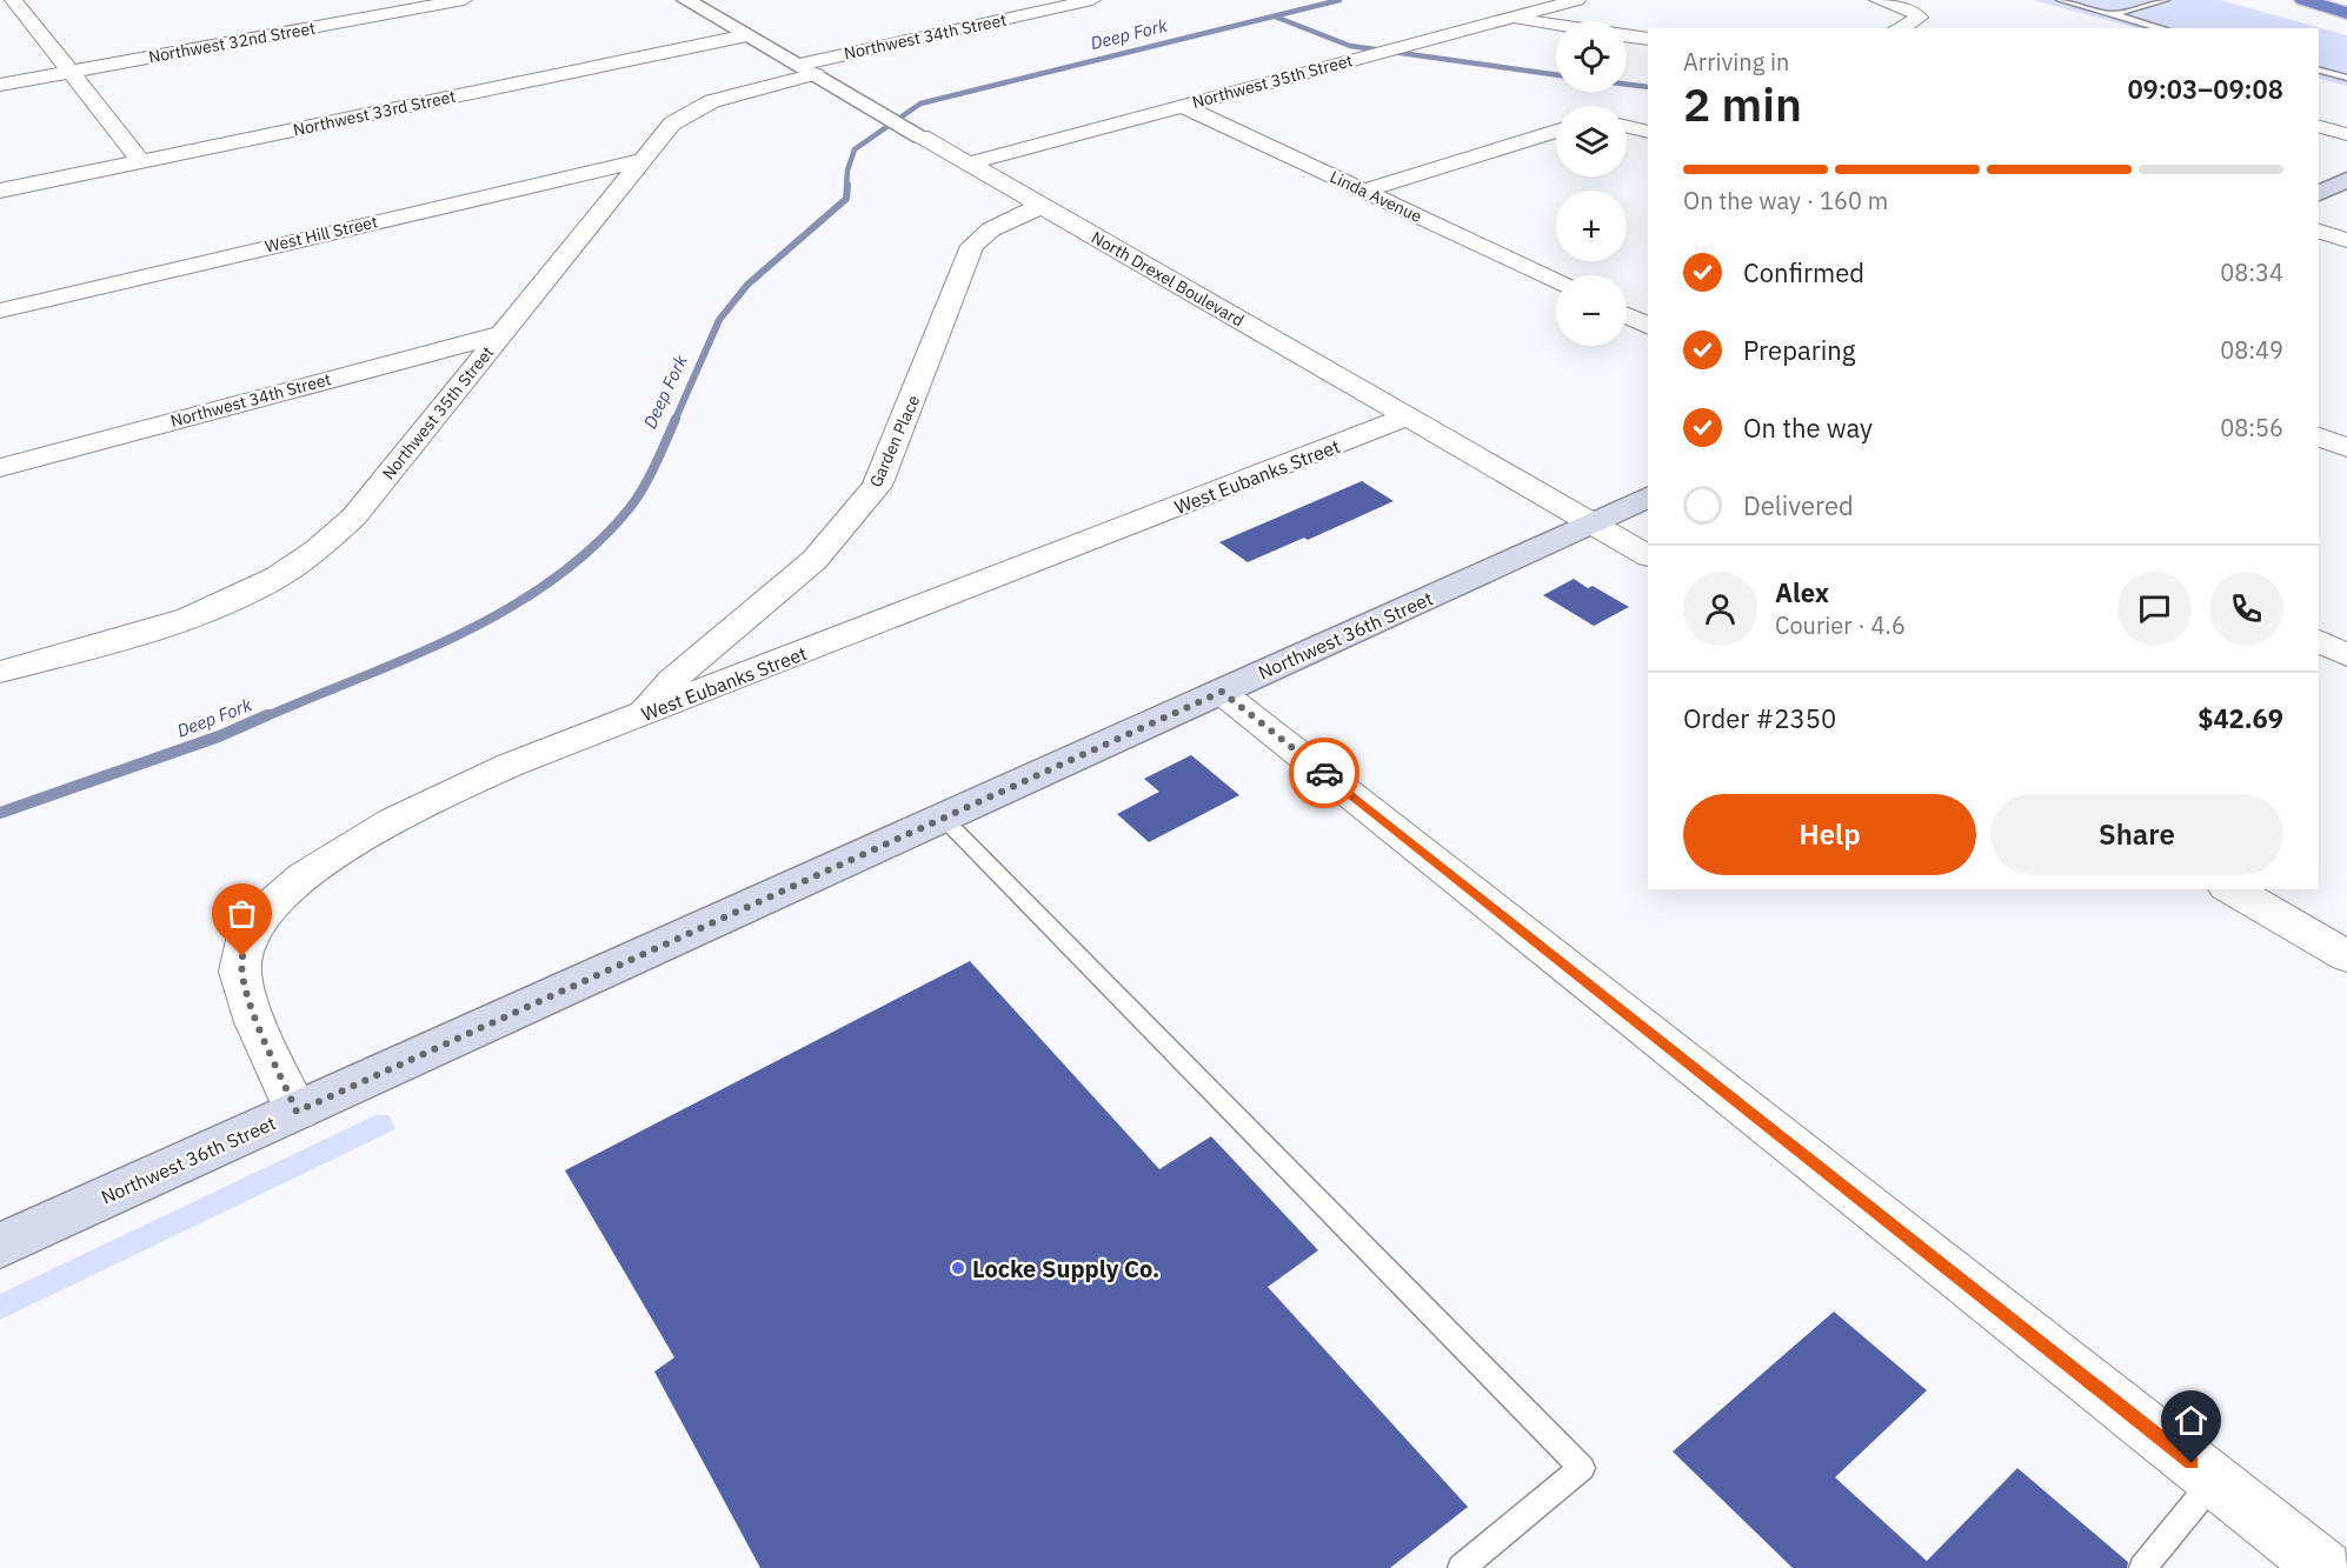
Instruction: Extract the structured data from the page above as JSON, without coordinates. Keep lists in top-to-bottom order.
{
  "streets": {
    "main road": ["Northwest 36th Street"],
    "street": [
      "Northwest 34th Street",
      "Northwest 32nd Street",
      "Northwest 35th Street",
      "Northwest 33rd Street",
      "Linda Avenue",
      "West Hill Street",
      "North Drexel Boulevard",
      "Garden Place",
      "West Eubanks Street"
    ]
  },
  "crossings": [
    ["Northwest 34th Street", "Northwest 35th Street"],
    ["Northwest 34th Street", "North Drexel Boulevard"],
    ["Northwest 35th Street", "Linda Avenue"],
    ["Northwest 35th Street", "West Hill Street"],
    ["Northwest 35th Street", "North Drexel Boulevard"],
    ["Northwest 33rd Street", "North Drexel Boulevard"],
    ["North Drexel Boulevard", "Garden Place"],
    ["North Drexel Boulevard", "West Eubanks Street"],
    ["North Drexel Boulevard", "Northwest 36th Street"],
    ["Garden Place", "West Eubanks Street"],
    ["West Eubanks Street", "Northwest 36th Street"]
  ],
  "water": ["Deep Fork"],
  "places": ["Locke Supply Co."],
  "page": {
    "map_buttons": ["+", "−"],
    "heading": ["2 min", "Arriving in", "09:03–09:08"],
    "panel": [
      "Alex",
      "Courier · 4.6",
      "Order #2350",
      "$42.69"
    ],
    "bar": "On the way · 160 m",
    "list": [
      ["Confirmed", "08:34"],
      ["Preparing", "08:49"],
      ["On the way", "08:56"],
      "Delivered"
    ],
    "buttons": ["Help", "Share"]
  }
}
